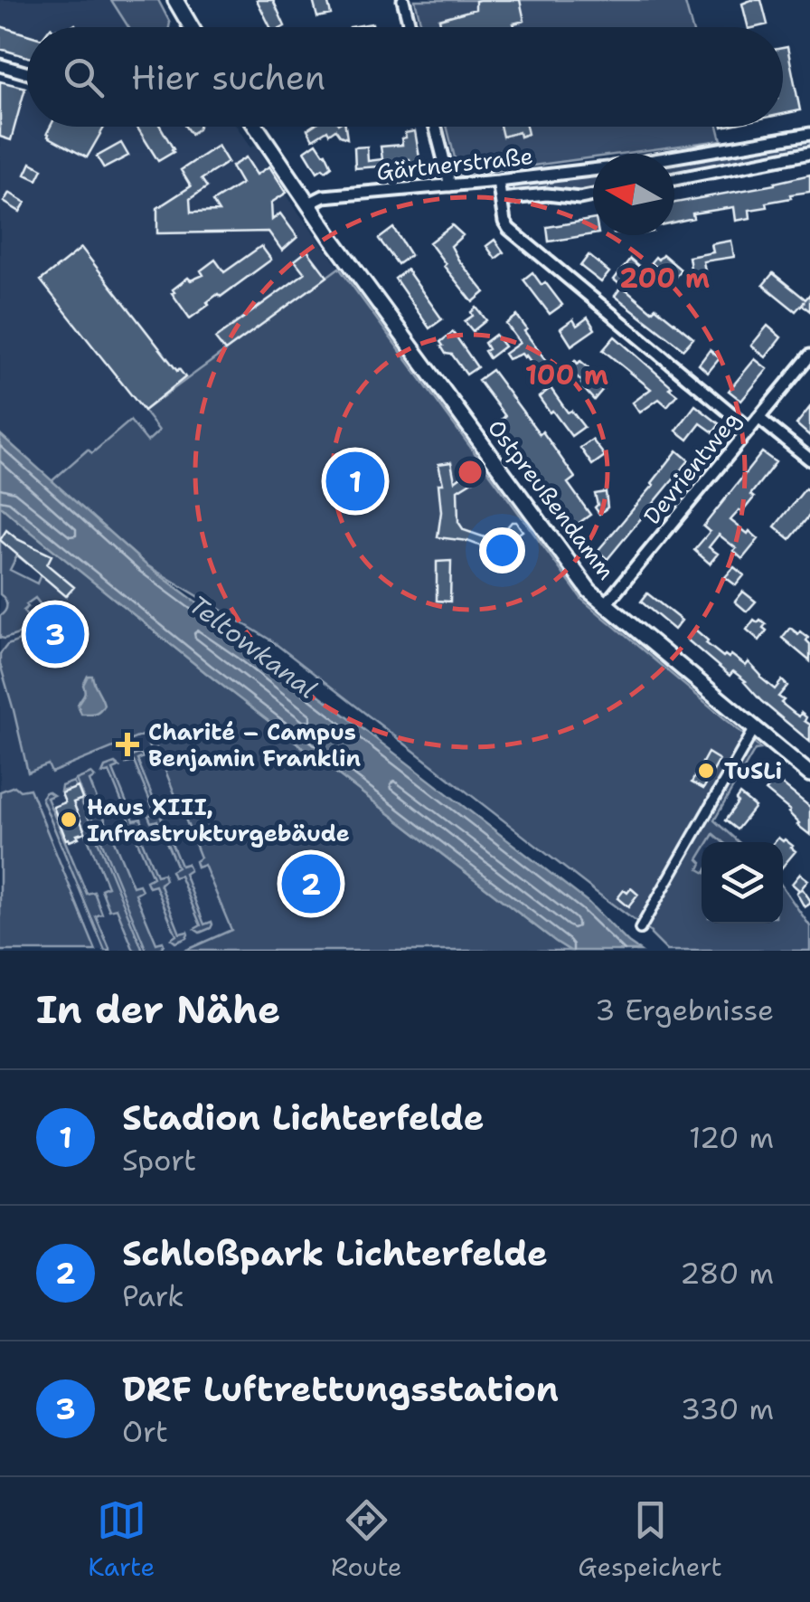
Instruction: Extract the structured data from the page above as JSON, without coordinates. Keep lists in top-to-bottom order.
{
  "streets": {
    "street": ["Gärtnerstraße", "Devrientweg", "Ostpreußendamm"]
  },
  "crossings": [
    ["Gärtnerstraße", "Ostpreußendamm"],
    ["Devrientweg", "Ostpreußendamm"]
  ],
  "water": ["Teltowkanal"],
  "places": {
    "health": ["Charité – Campus Benjamin Franklin"],
    "other": ["TuSLi", "Haus XIII, Infrastrukturgebäude"]
  },
  "north": "left",
  "page": {
    "search": "Hier suchen",
    "pins": ["1", "3", "2"],
    "heading": ["In der Nähe", "3 Ergebnisse"],
    "list": [
      {
        "mark": "1",
        "name": "Stadion Lichterfelde",
        "note": "Sport",
        "value": "120 m"
      },
      {
        "mark": "2",
        "name": "Schloßpark Lichterfelde",
        "note": "Park",
        "value": "280 m"
      },
      {
        "mark": "3",
        "name": "DRF Luftrettungsstation",
        "note": "Ort",
        "value": "330 m"
      }
    ],
    "nav": ["Karte", "Route", "Gespeichert"]
  },
  "rings": ["200 m", "100 m"]
}
